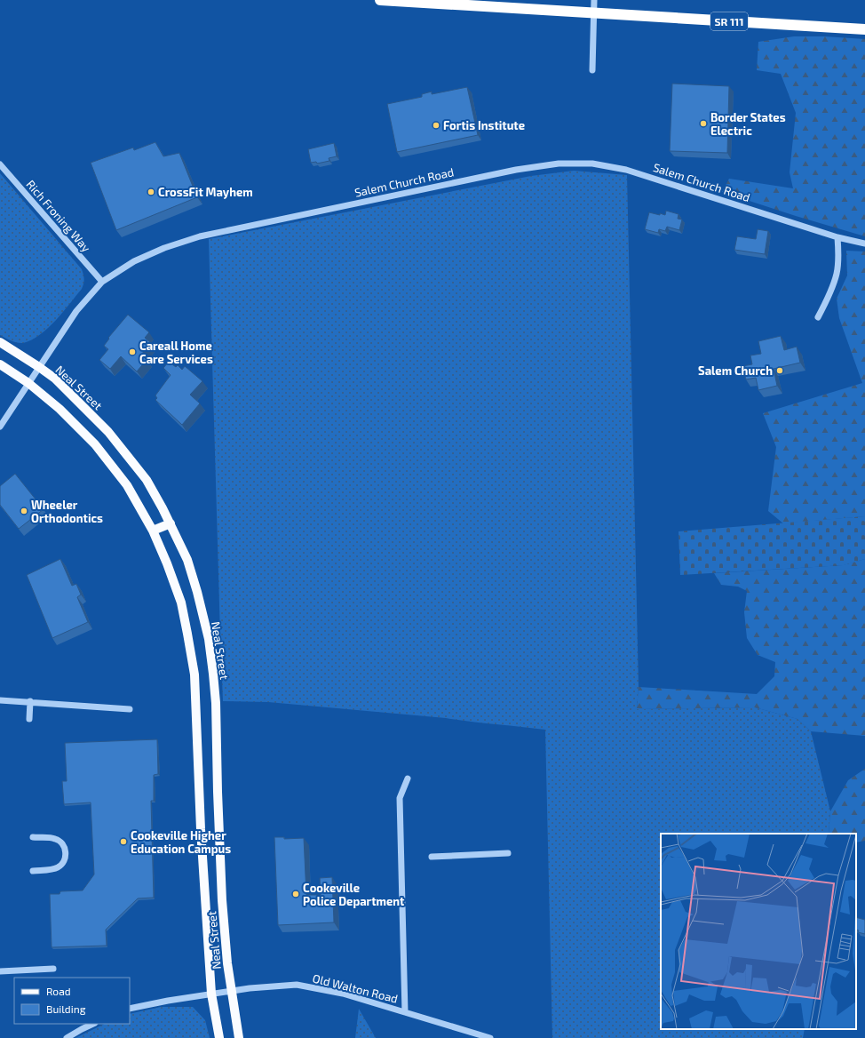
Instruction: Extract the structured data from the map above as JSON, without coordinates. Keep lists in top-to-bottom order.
{
  "streets": {
    "highway": ["SR 111"],
    "main road": ["Neal Street"],
    "street": ["Salem Church Road", "Rich Froning Way", "Old Walton Road"]
  },
  "crossings": [
    ["Salem Church Road", "Rich Froning Way"],
    ["Salem Church Road", "Neal Street"],
    ["Neal Street", "Old Walton Road"]
  ],
  "places": [
    "Border States Electric",
    "Fortis Institute",
    "CrossFit Mayhem",
    "Careall Home Care Services",
    "Salem Church",
    "Wheeler Orthodontics",
    "Cookeville Higher Education Campus",
    "Cookeville Police Department"
  ],
  "legend": ["Road", "Building"]
}
